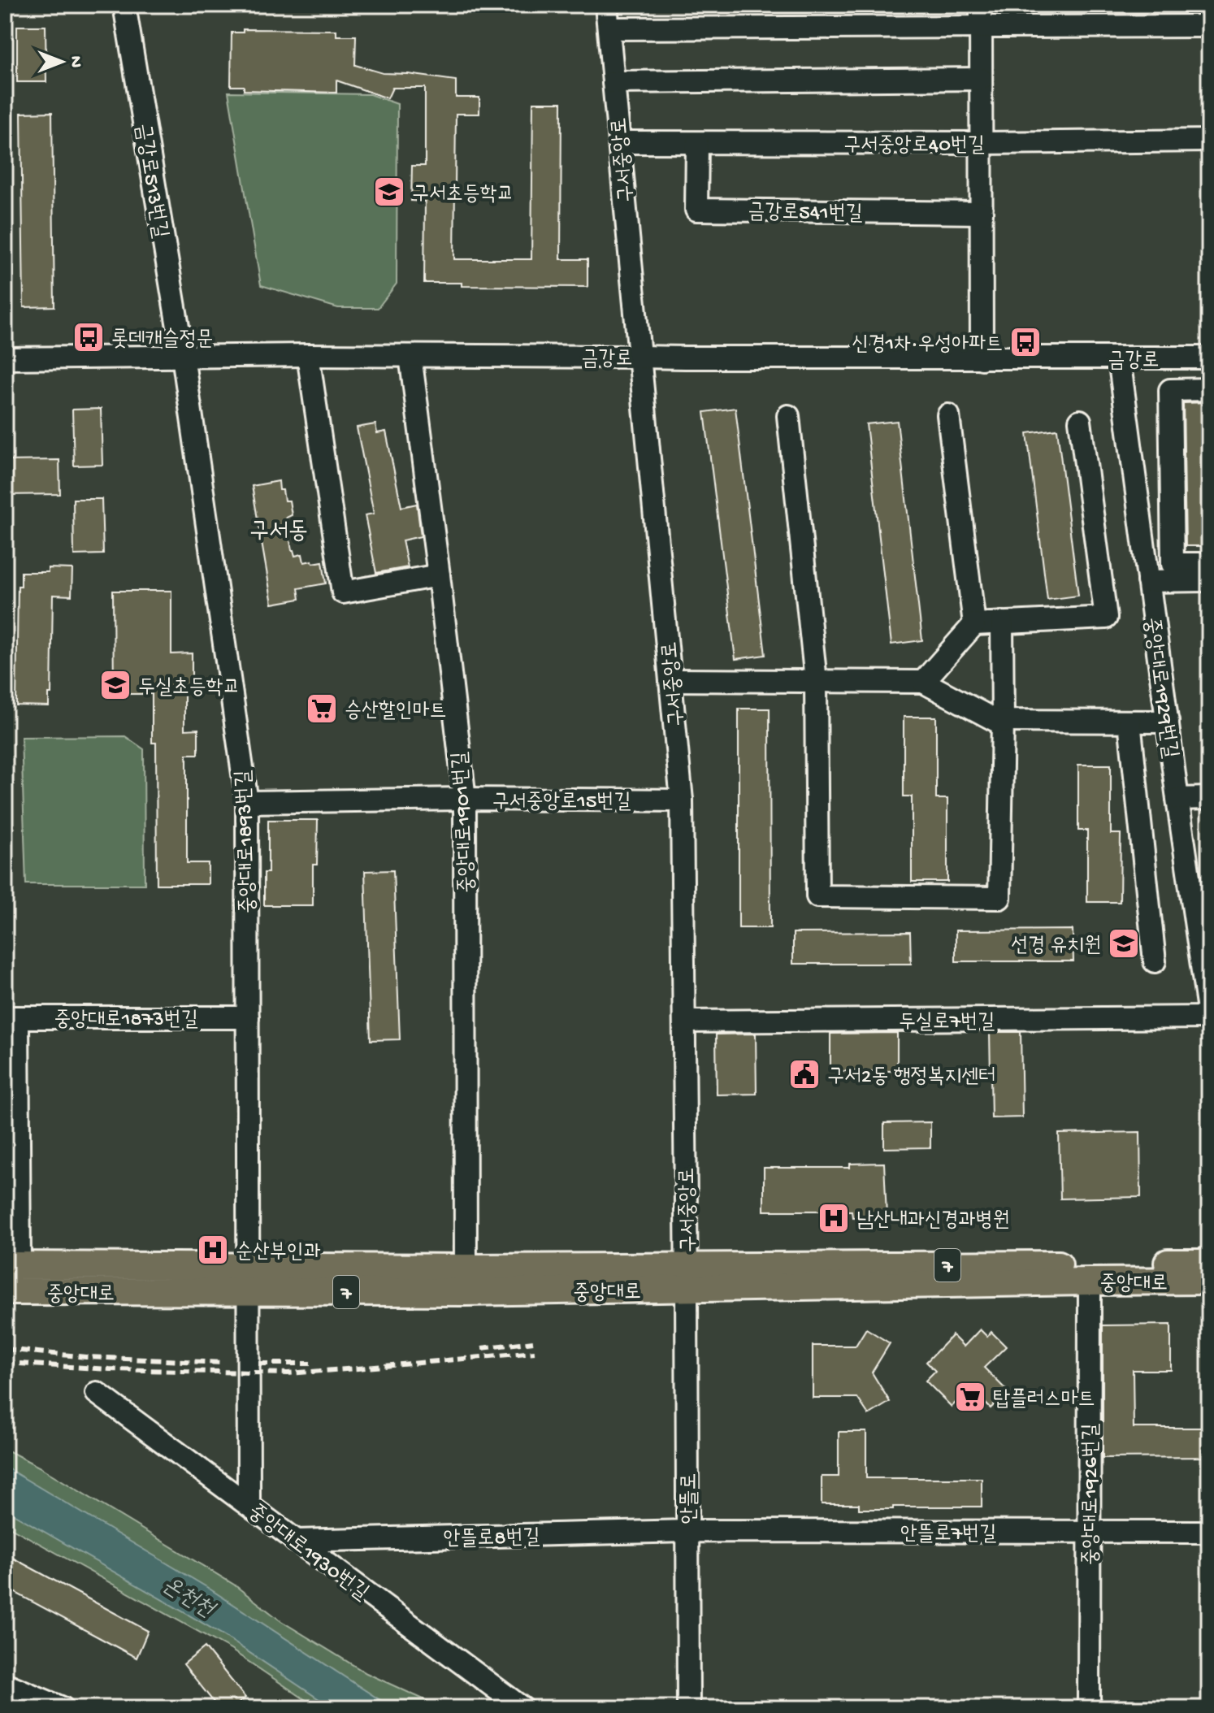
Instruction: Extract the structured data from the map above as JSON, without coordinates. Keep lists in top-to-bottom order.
{
  "streets": {
    "main road": ["7", "중앙대로"],
    "street": [
      "구서중앙로40번길",
      "구서중앙로",
      "금강로513번길",
      "금강로541번길",
      "금강로",
      "중앙대로1929번길",
      "구서중앙로15번길",
      "중앙대로1901번길",
      "중앙대로1893번길",
      "중앙대로1873번길",
      "두실로7번길",
      "중앙대로1926번길",
      "안뜰로",
      "안뜰로7번길",
      "안뜰로8번길",
      "중앙대로1930번길"
    ]
  },
  "crossings": [
    ["구서중앙로40번길", "구서중앙로"],
    ["구서중앙로40번길", "금강로541번길"],
    ["구서중앙로", "금강로"],
    ["구서중앙로", "구서중앙로15번길"],
    ["구서중앙로", "두실로7번길"],
    ["구서중앙로", "중앙대로"],
    ["구서중앙로", "안뜰로"],
    ["금강로513번길", "금강로"],
    ["금강로513번길", "중앙대로1893번길"],
    ["금강로", "중앙대로1929번길"],
    ["금강로", "중앙대로1901번길"],
    ["금강로", "중앙대로1893번길"],
    ["중앙대로1929번길", "두실로7번길"],
    ["구서중앙로15번길", "중앙대로1901번길"],
    ["구서중앙로15번길", "중앙대로1893번길"],
    ["중앙대로1901번길", "중앙대로"],
    ["중앙대로1893번길", "중앙대로1873번길"],
    ["중앙대로1893번길", "중앙대로"],
    ["중앙대로1893번길", "중앙대로1930번길"],
    ["중앙대로", "중앙대로1926번길"],
    ["중앙대로", "안뜰로"],
    ["중앙대로1926번길", "안뜰로7번길"],
    ["안뜰로", "안뜰로7번길"],
    ["안뜰로", "안뜰로8번길"],
    ["안뜰로7번길", "안뜰로8번길"],
    ["안뜰로8번길", "중앙대로1930번길"]
  ],
  "districts": ["구서동"],
  "water": ["온천천"],
  "places": {
    "school or university": ["구서초등학교", "두실초등학교", "선경 유치원"],
    "bus stop": ["롯데캐슬정문", "신경1차·우성아파트"],
    "supermarket": ["승산할인마트", "탑플러스마트"],
    "public building": ["구서2동 행정복지센터"],
    "hospital": ["남산내과신경과병원", "순산부인과"]
  },
  "north": "right"
}
